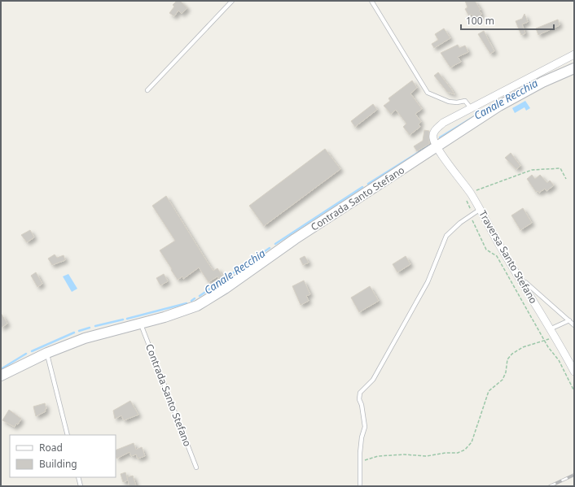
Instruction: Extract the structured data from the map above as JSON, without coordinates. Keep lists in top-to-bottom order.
{
  "streets": {
    "street": ["Contrada Santo Stefano", "Traversa Santo Stefano"]
  },
  "crossings": [
    ["Contrada Santo Stefano", "Traversa Santo Stefano"]
  ],
  "water": ["Canale Recchia"],
  "legend": ["Road", "Building"],
  "scale_bar": "100 m"
}
